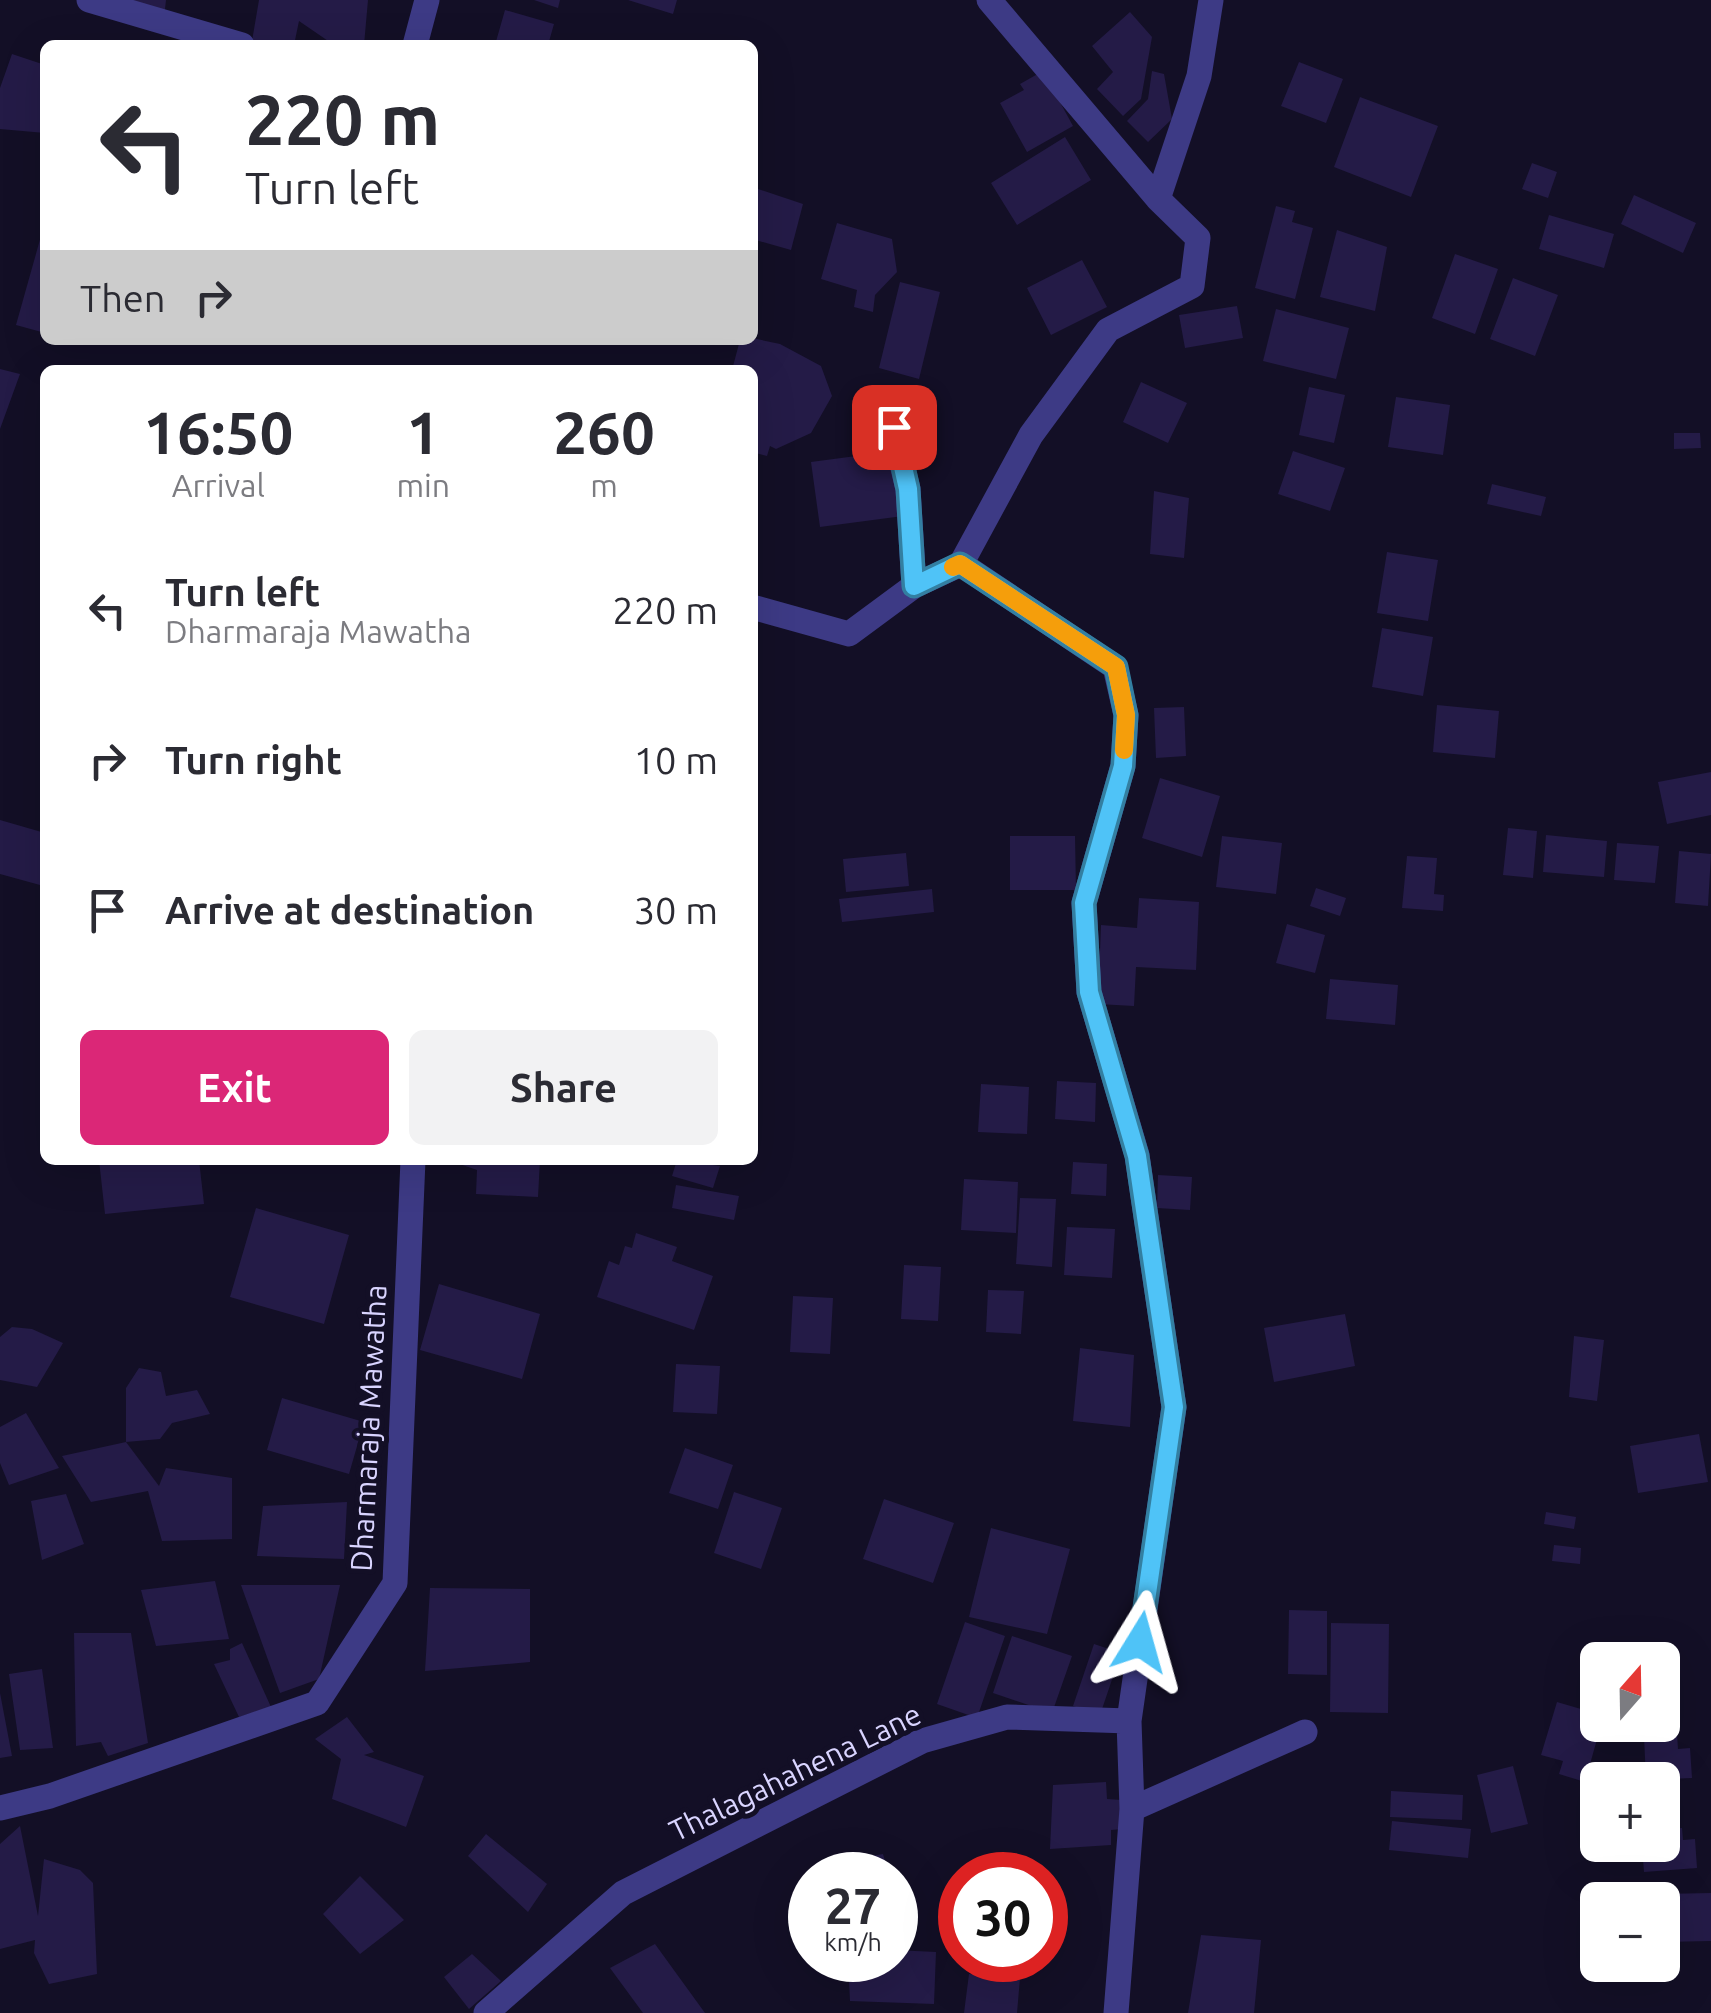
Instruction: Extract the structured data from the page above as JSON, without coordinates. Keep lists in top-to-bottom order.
{
  "streets": {
    "street": ["Dharmaraja Mawatha", "Thalagahahena Lane"]
  },
  "north": "top",
  "page": {
    "turn": ["220 m", "Turn left"],
    "then": "Then",
    "eta": [
      "16:50",
      "Arrival",
      "1",
      "min",
      "260",
      "m"
    ],
    "list": [
      {
        "name": "Turn left",
        "note": "Dharmaraja Mawatha",
        "value": "220 m"
      },
      {
        "name": "Turn right",
        "value": "10 m"
      },
      {
        "name": "Arrive at destination",
        "value": "30 m"
      }
    ],
    "buttons": ["Exit", "Share"],
    "map_buttons": ["+", "−"],
    "speed": "27 km/h",
    "limit": "30"
  }
}
